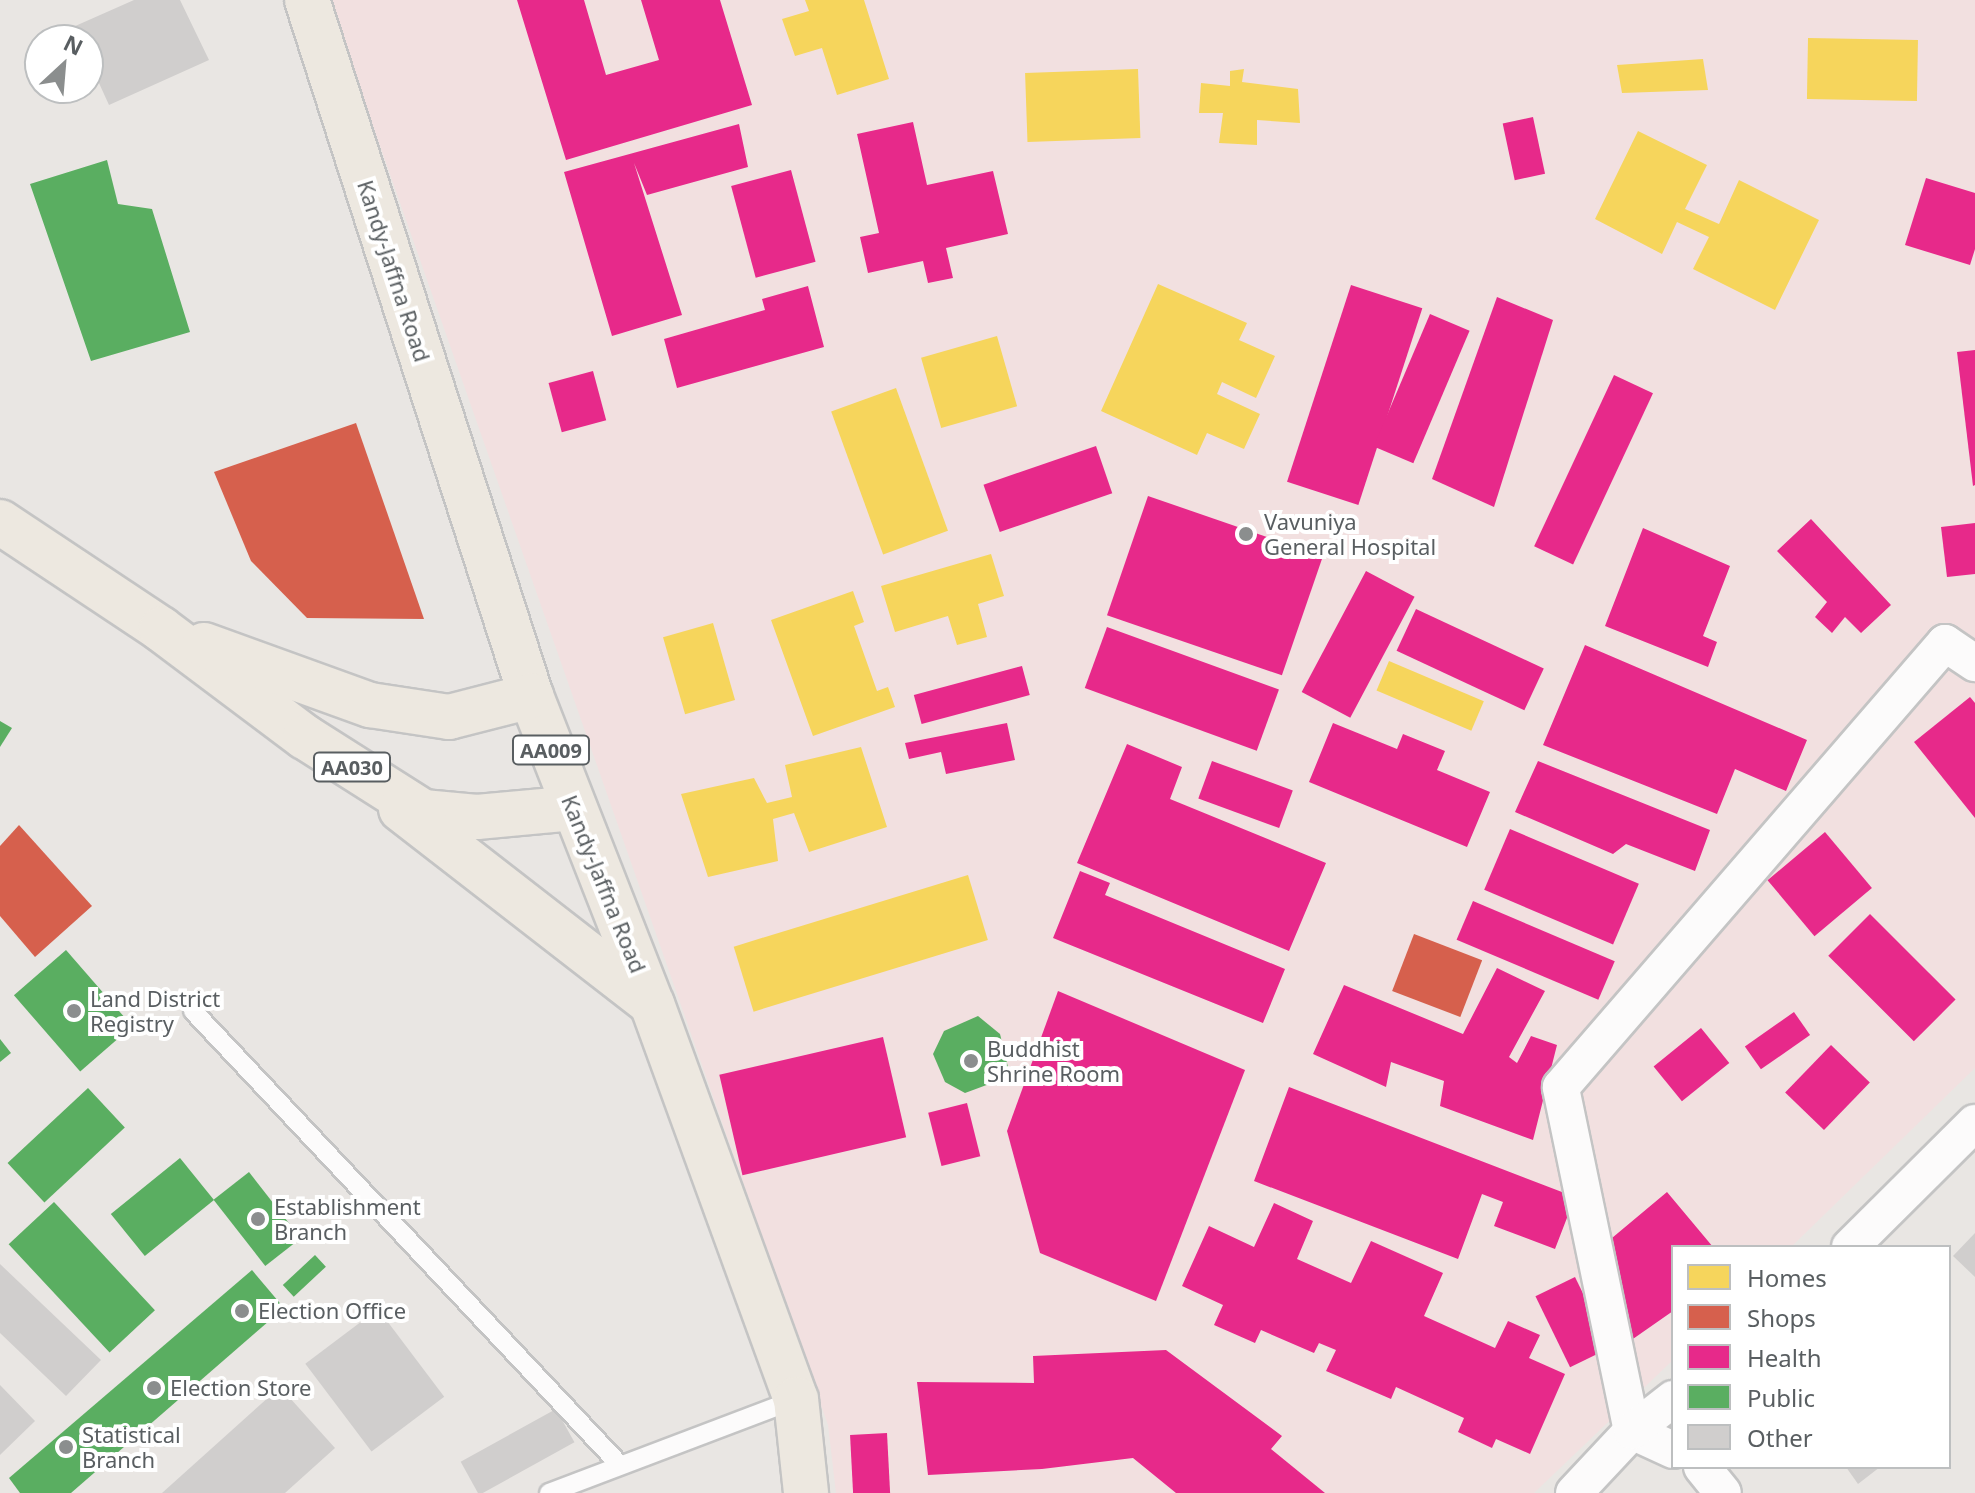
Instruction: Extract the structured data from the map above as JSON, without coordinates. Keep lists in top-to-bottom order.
{
  "streets": {
    "highway": ["Kandy-Jaffna Road", "AA009", "AA030"]
  },
  "crossings": [
    ["Kandy-Jaffna Road", "AA030"]
  ],
  "places": [
    "Vavuniya General Hospital",
    "Land District Registry",
    "Buddhist Shrine Room",
    "Establishment Branch",
    "Election Office",
    "Election Store",
    "Statistical Branch"
  ],
  "legend": [
    "Homes",
    "Shops",
    "Health",
    "Public",
    "Other"
  ],
  "north": "top right"
}
